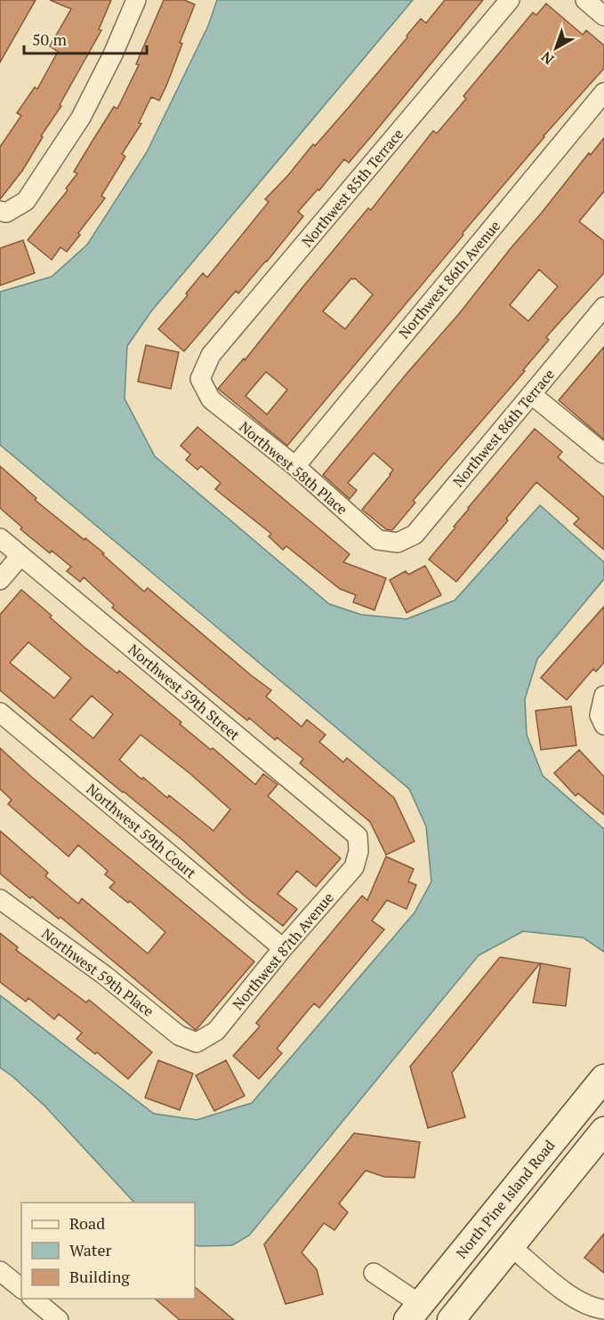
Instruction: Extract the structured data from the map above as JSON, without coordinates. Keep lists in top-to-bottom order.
{
  "streets": {
    "main road": ["North Pine Island Road"],
    "street": [
      "Northwest 85th Terrace",
      "Northwest 86th Avenue",
      "Northwest 86th Terrace",
      "Northwest 58th Place",
      "Northwest 59th Street",
      "Northwest 59th Court",
      "Northwest 87th Avenue",
      "Northwest 59th Place"
    ]
  },
  "crossings": [
    ["Northwest 85th Terrace", "Northwest 58th Place"],
    ["Northwest 86th Avenue", "Northwest 58th Place"],
    ["Northwest 86th Terrace", "Northwest 58th Place"],
    ["Northwest 59th Street", "Northwest 87th Avenue"],
    ["Northwest 59th Court", "Northwest 87th Avenue"],
    ["Northwest 87th Avenue", "Northwest 59th Place"]
  ],
  "legend": ["Road", "Water", "Building"],
  "scale_bar": "50 m",
  "north": "bottom left"
}
